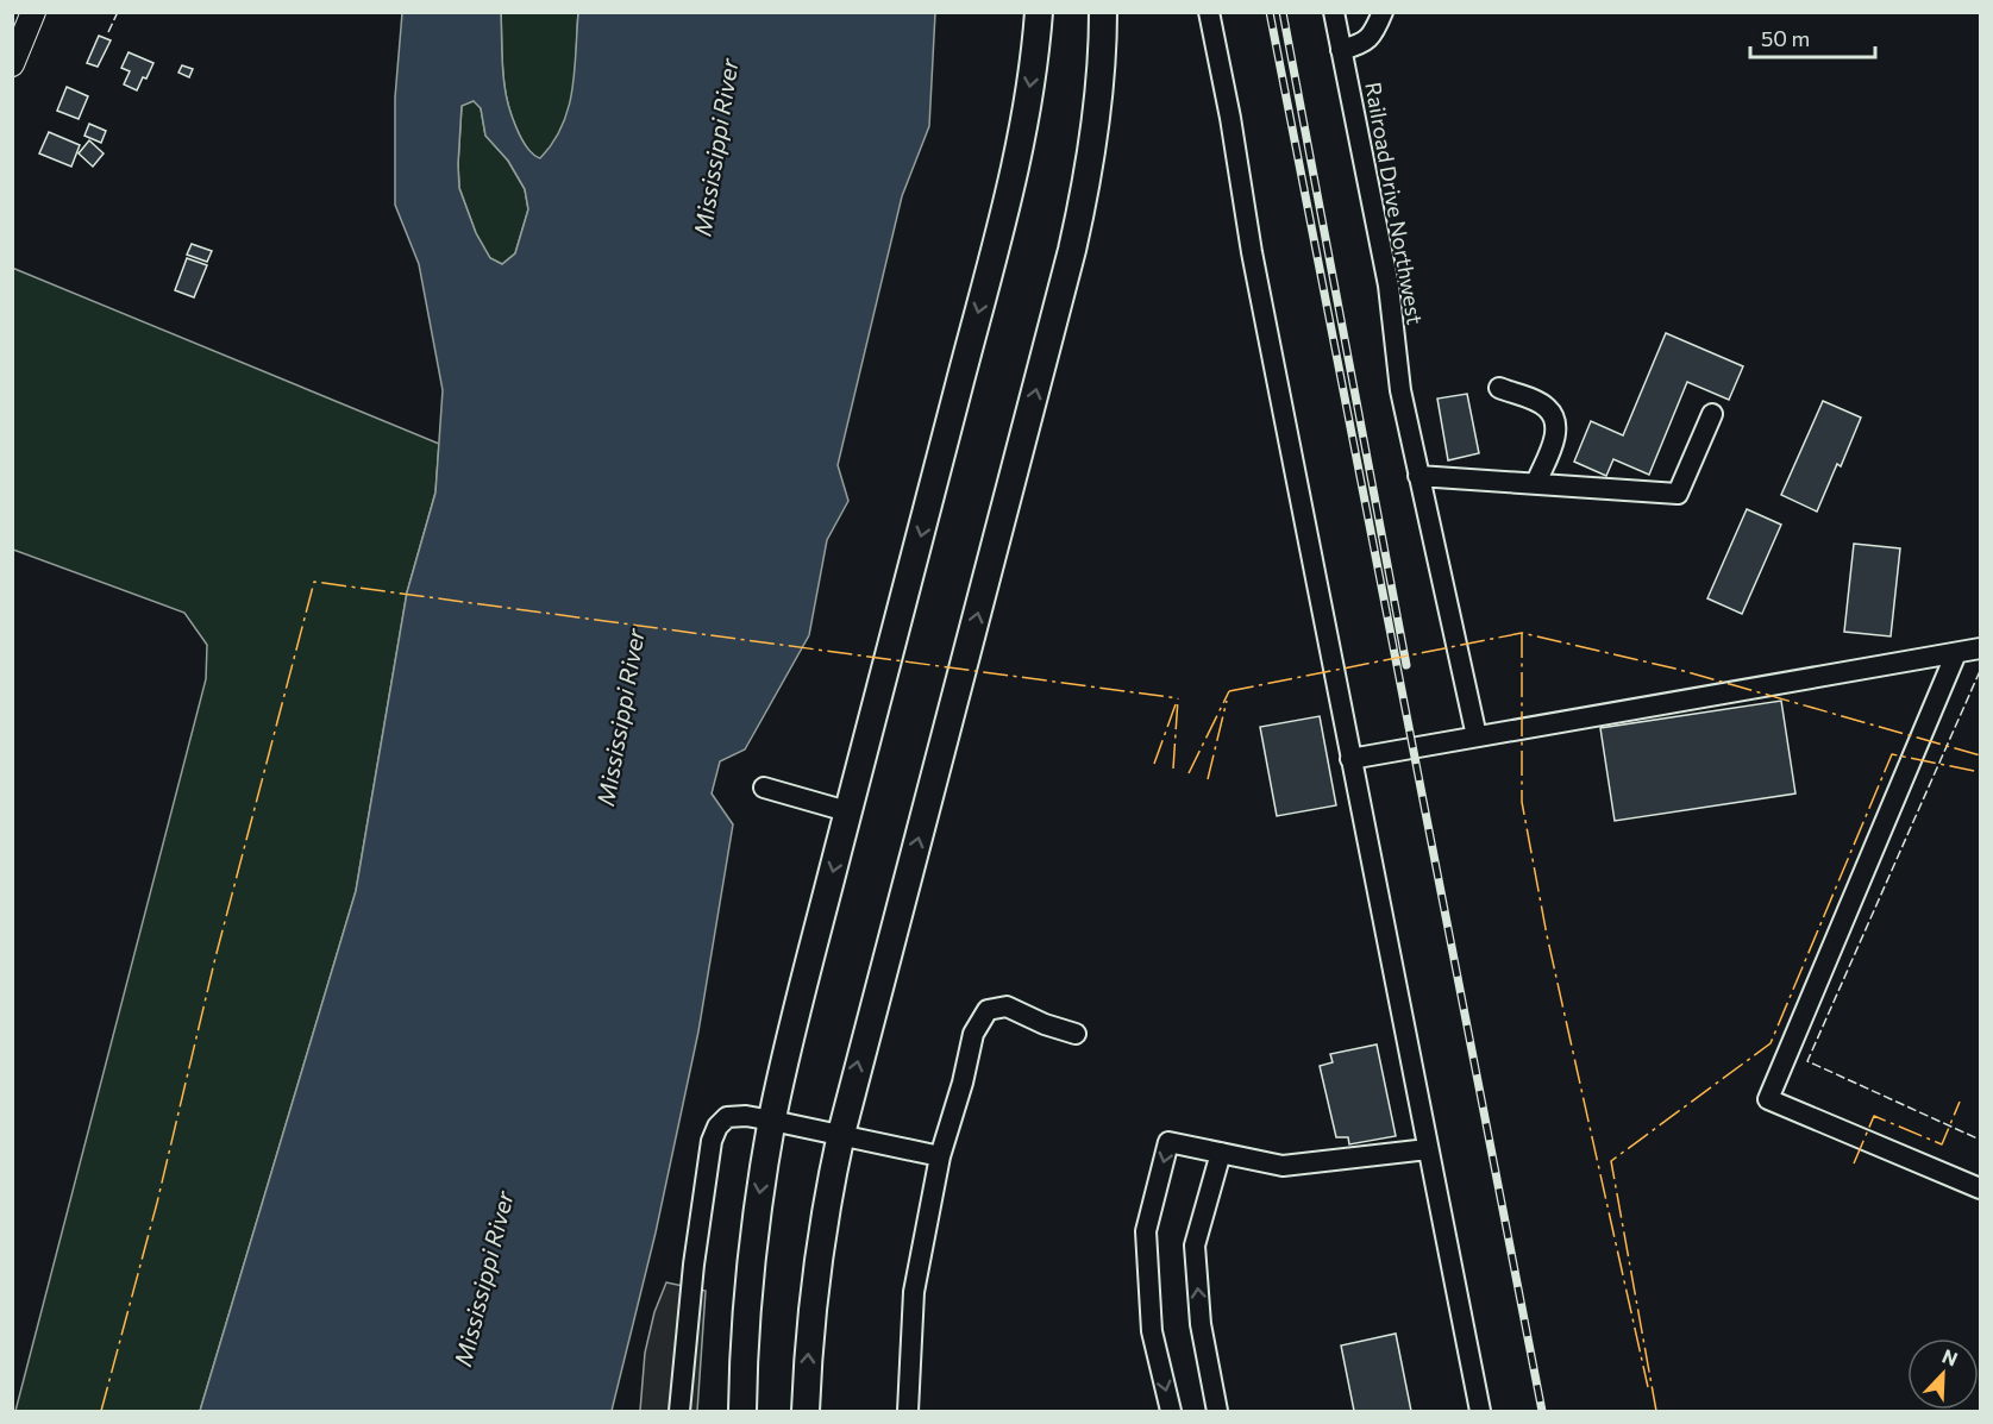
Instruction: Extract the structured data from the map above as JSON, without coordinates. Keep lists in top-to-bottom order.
{
  "streets": {
    "street": ["Railroad Drive Northwest"]
  },
  "water": ["Mississippi River"],
  "scale_bar": "50 m",
  "north": "top right"
}
